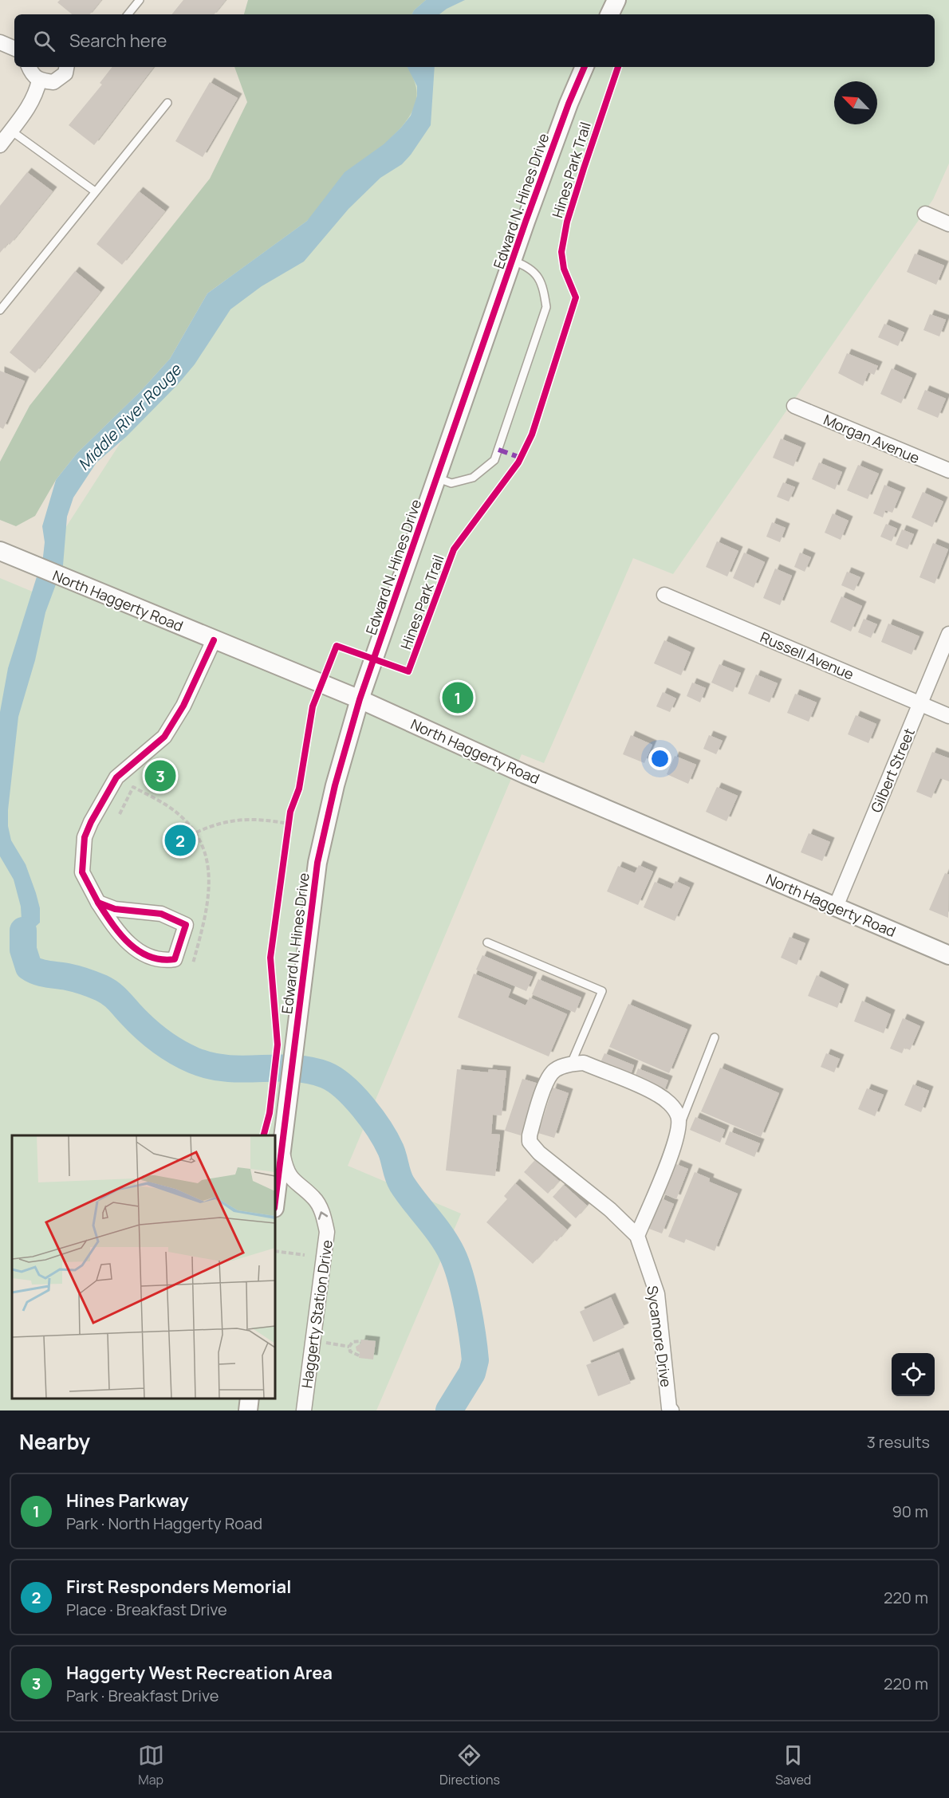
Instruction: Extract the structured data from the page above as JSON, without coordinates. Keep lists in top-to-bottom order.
{
  "streets": {
    "street": [
      "Edward N. Hines Drive",
      "Morgan Avenue",
      "North Haggerty Road",
      "Russell Avenue",
      "Gilbert Street",
      "Haggerty Station Drive",
      "Sycamore Drive"
    ],
    "cycle path": ["Hines Park Trail"]
  },
  "crossings": [
    ["Edward N. Hines Drive", "North Haggerty Road"],
    ["Edward N. Hines Drive", "Haggerty Station Drive"],
    ["North Haggerty Road", "Gilbert Street"],
    ["Russell Avenue", "Gilbert Street"]
  ],
  "one_way": ["Haggerty Station Drive"],
  "water": ["Middle River Rouge"],
  "north": "top left",
  "page": {
    "search": "Search here",
    "pins": ["1", "3", "2"],
    "heading": ["Nearby", "3 results"],
    "list": [
      {
        "mark": "1",
        "name": "Hines Parkway",
        "note": "Park · North Haggerty Road",
        "value": "90 m"
      },
      {
        "mark": "2",
        "name": "First Responders Memorial",
        "note": "Place · Breakfast Drive",
        "value": "220 m"
      },
      {
        "mark": "3",
        "name": "Haggerty West Recreation Area",
        "note": "Park · Breakfast Drive",
        "value": "220 m"
      }
    ],
    "nav": ["Map", "Directions", "Saved"]
  }
}
